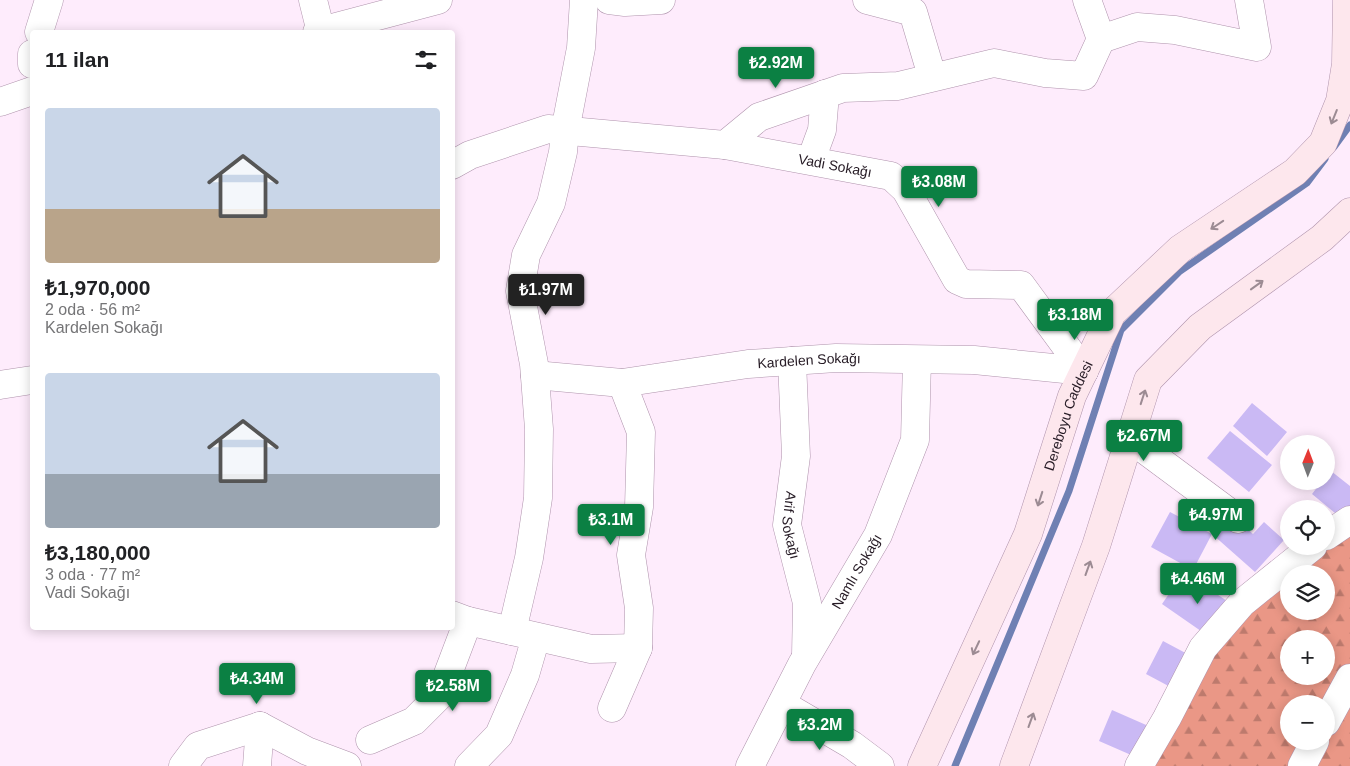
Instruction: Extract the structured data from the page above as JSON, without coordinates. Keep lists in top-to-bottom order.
{
  "streets": {
    "main road": ["Dereboyu Caddesi"],
    "street": [
      "Vadi Sokağı",
      "Kardelen Sokağı",
      "Arif Sokağı",
      "Namlı Sokağı"
    ]
  },
  "crossings": [
    ["Vadi Sokağı", "Kardelen Sokağı"],
    ["Vadi Sokağı", "Dereboyu Caddesi"],
    ["Kardelen Sokağı", "Dereboyu Caddesi"],
    ["Kardelen Sokağı", "Arif Sokağı"],
    ["Kardelen Sokağı", "Namlı Sokağı"],
    ["Arif Sokağı", "Namlı Sokağı"]
  ],
  "north": "top",
  "page": {
    "heading": "11 ilan",
    "price": [
      "₺2.92M",
      "₺3.08M",
      "₺1.97M",
      "₺3.18M",
      "₺2.67M",
      "₺4.97M",
      "₺3.1M",
      "₺4.46M",
      "₺4.34M",
      "₺2.58M",
      "₺3.2M"
    ],
    "list": [
      {
        "name": "₺1,970,000",
        "note": "2 oda · 56 m² · Kardelen Sokağı"
      },
      {
        "name": "₺3,180,000",
        "note": "3 oda · 77 m² · Vadi Sokağı"
      }
    ],
    "map_buttons": ["+", "−"]
  }
}
